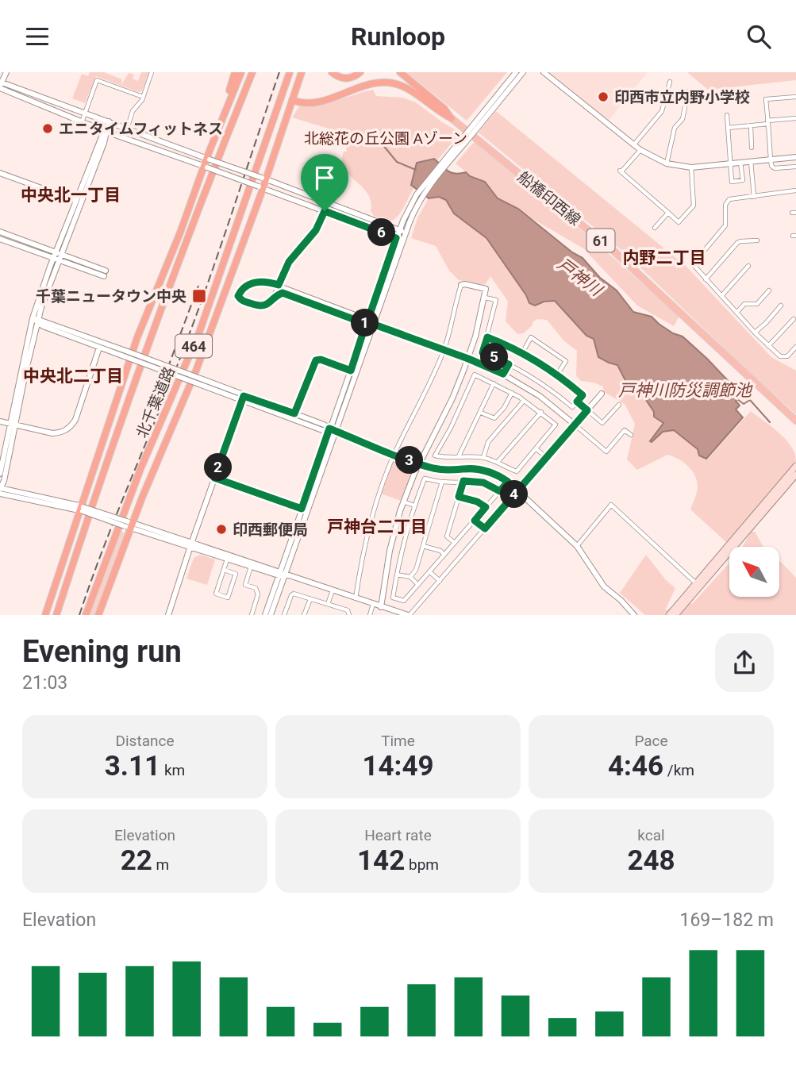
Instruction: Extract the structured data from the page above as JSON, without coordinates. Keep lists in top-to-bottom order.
{
  "streets": {
    "highway": ["464", "北千葉道路"],
    "main road": ["船橋印西線", "61"]
  },
  "districts": [
    "中央北一丁目",
    "内野二丁目",
    "中央北二丁目",
    "戸神台二丁目"
  ],
  "water": ["戸神川", "戸神川防災調節池"],
  "parks": ["北総花の丘公園 Aゾーン"],
  "places": {
    "other": ["印西市立内野小学校", "エニタイムフィットネス", "印西郵便局"],
    "transit": ["千葉ニュータウン中央"]
  },
  "north": "top left",
  "page": {
    "header": "Runloop",
    "pins": [
      "6",
      "1",
      "5",
      "3",
      "2",
      "4"
    ],
    "heading": ["Evening run", "21:03"],
    "stats": [
      ["Distance", "3.11 km"],
      ["Time", "14:49"],
      ["Pace", "4:46 /km"],
      ["Elevation", "22 m"],
      ["Heart rate", "142 bpm"],
      ["kcal", "248"]
    ],
    "chart": ["Elevation", "169–182 m"]
  }
}
